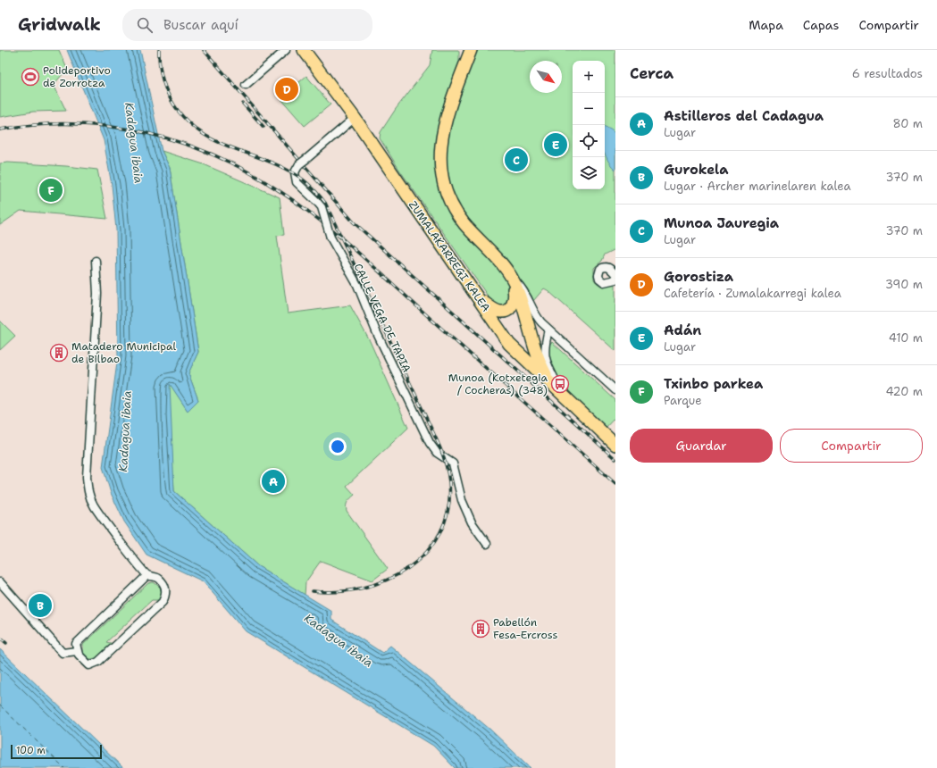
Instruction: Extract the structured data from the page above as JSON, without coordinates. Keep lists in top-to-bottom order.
{
  "streets": {
    "main road": ["ZUMALAKARREGI KALEA"],
    "street": ["CALLE VEGA DE TAPIA"]
  },
  "crossings": [
    ["ZUMALAKARREGI KALEA", "CALLE VEGA DE TAPIA"]
  ],
  "water": ["Kadagua ibaia"],
  "places": {
    "sports": ["Polideportivo de Zorrotza"],
    "building": ["Matadero Municipal de Bilbao", "Pabellón Fesa-Ercross"],
    "bus stop": ["Munoa (Kotxetegia / Cocheras) (348)"]
  },
  "scale_bar": "100 m",
  "north": "bottom right",
  "page": {
    "header": "Gridwalk",
    "search": "Buscar aquí",
    "nav": ["Mapa", "Capas", "Compartir"],
    "heading": ["Cerca", "6 resultados"],
    "map_buttons": ["+", "−"],
    "pins": [
      "D",
      "E",
      "C",
      "F",
      "A",
      "B"
    ],
    "list": [
      {
        "mark": "A",
        "name": "Astilleros del Cadagua",
        "note": "Lugar",
        "value": "80 m"
      },
      {
        "mark": "B",
        "name": "Gurokela",
        "note": "Lugar · Archer marinelaren kalea",
        "value": "370 m"
      },
      {
        "mark": "C",
        "name": "Munoa Jauregia",
        "note": "Lugar",
        "value": "370 m"
      },
      {
        "mark": "D",
        "name": "Gorostiza",
        "note": "Cafetería · Zumalakarregi kalea",
        "value": "390 m"
      },
      {
        "mark": "E",
        "name": "Adán",
        "note": "Lugar",
        "value": "410 m"
      },
      {
        "mark": "F",
        "name": "Txinbo parkea",
        "note": "Parque",
        "value": "420 m"
      }
    ],
    "buttons": ["Guardar", "Compartir"],
    "scale": "100 m"
  }
}
